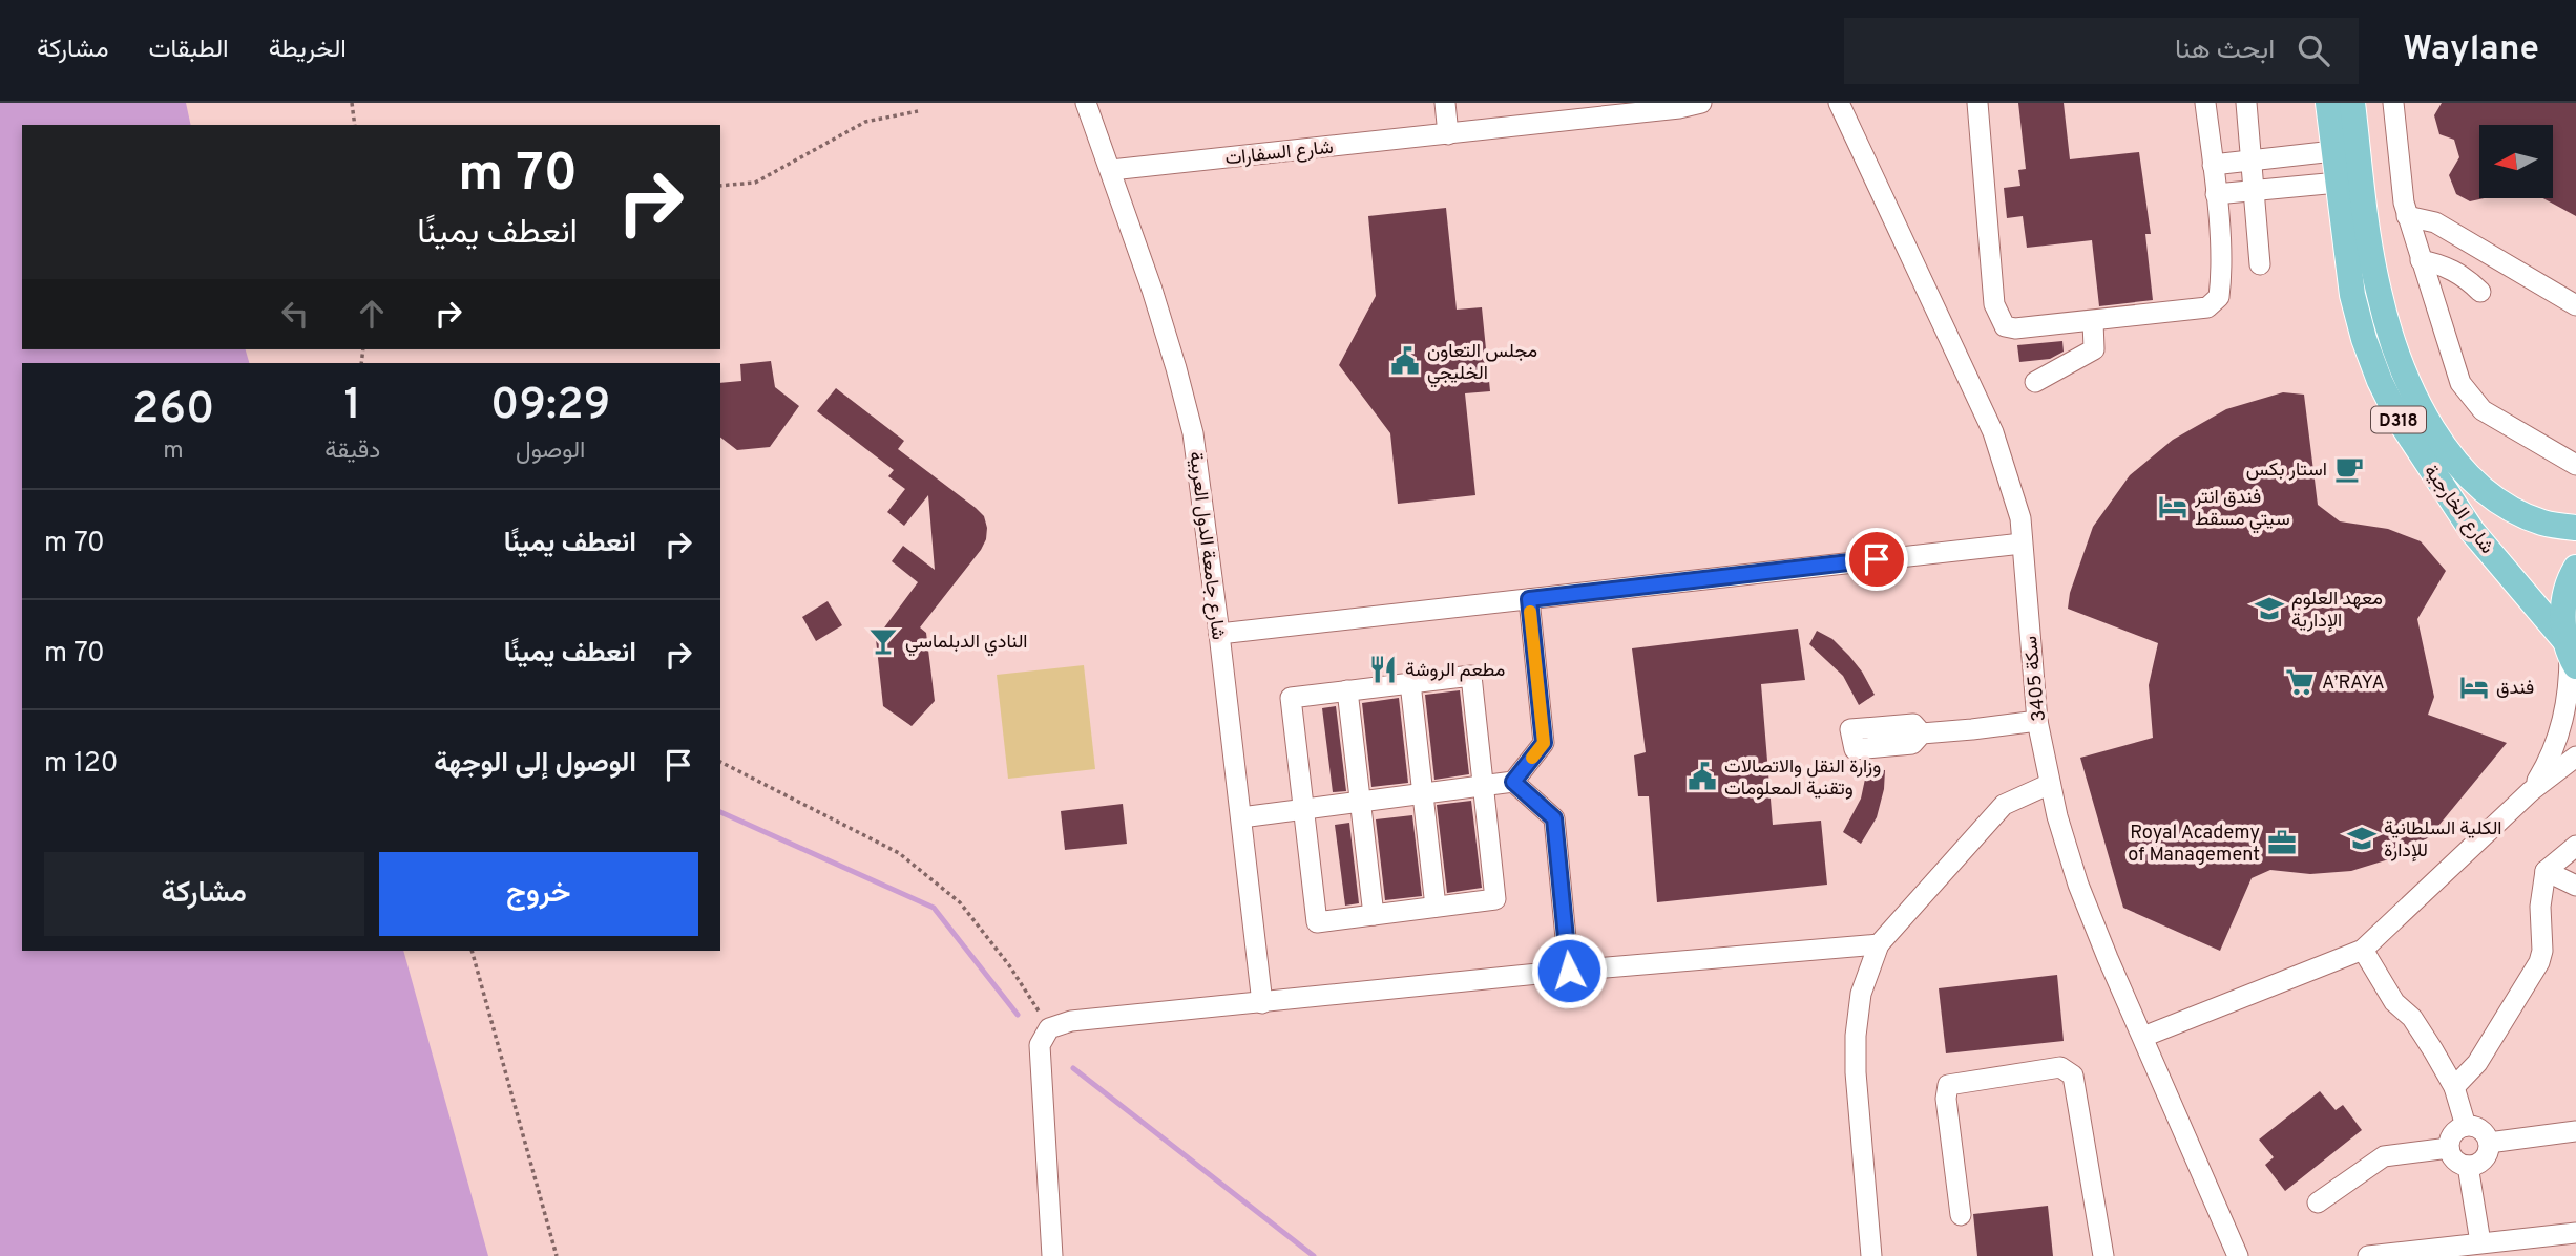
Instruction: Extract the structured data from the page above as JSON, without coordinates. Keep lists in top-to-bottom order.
{
  "streets": {
    "main road": ["D318", "شارع الخارجية"],
    "street": ["شارع السفارات", "شارع جامعة الدول العربية", "سكة 3405"]
  },
  "crossings": [
    ["شارع السفارات", "شارع جامعة الدول العربية"]
  ],
  "places": {
    "public building": ["مجلس التعاون الخليجي", "وزارة النقل والاتصالات وتقنية المعلومات"],
    "cafe": ["استار بكس"],
    "hotel": ["فندق انتر سيتي مسقط", "فندق"],
    "school or university": ["معهد العلوم الإدارية", "الكلية السلطانية للإدارة"],
    "bar": ["النادي الدبلماسي"],
    "restaurant": ["مطعم الروشة"],
    "supermarket": ["A’RAYA"],
    "office": ["Royal Academy of Management"]
  },
  "north": "left",
  "page": {
    "header": "Waylane",
    "search": "ابحث هنا",
    "nav": ["الخريطة", "الطبقات", "مشاركة"],
    "turn": ["70 m", "انعطف يمينًا"],
    "eta": [
      "09:29",
      "الوصول",
      "1",
      "دقيقة",
      "260",
      "m"
    ],
    "list": [
      {
        "name": "انعطف يمينًا",
        "value": "70 m"
      },
      {
        "name": "انعطف يمينًا",
        "value": "70 m"
      },
      {
        "name": "الوصول إلى الوجهة",
        "value": "120 m"
      }
    ],
    "buttons": ["خروج", "مشاركة"]
  }
}
